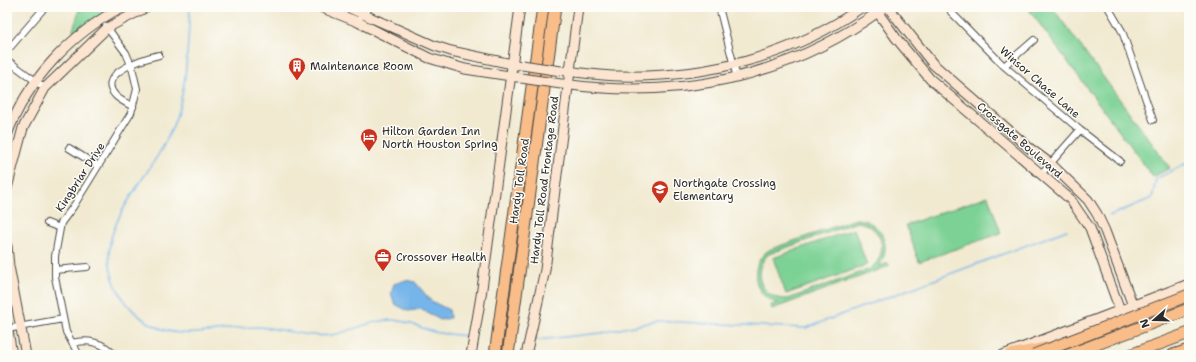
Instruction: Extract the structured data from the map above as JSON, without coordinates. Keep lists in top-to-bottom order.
{
  "streets": {
    "highway": ["Hardy Toll Road"],
    "street": [
      "Winsor Chase Lane",
      "Crossgate Boulevard",
      "Kingbriar Drive",
      "Hardy Toll Road Frontage Road"
    ]
  },
  "places": {
    "building": ["Maintenance Room"],
    "hotel": ["Hilton Garden Inn North Houston Spring"],
    "school or university": ["Northgate Crossing Elementary"],
    "office": ["Crossover Health"]
  },
  "north": "left"
}
